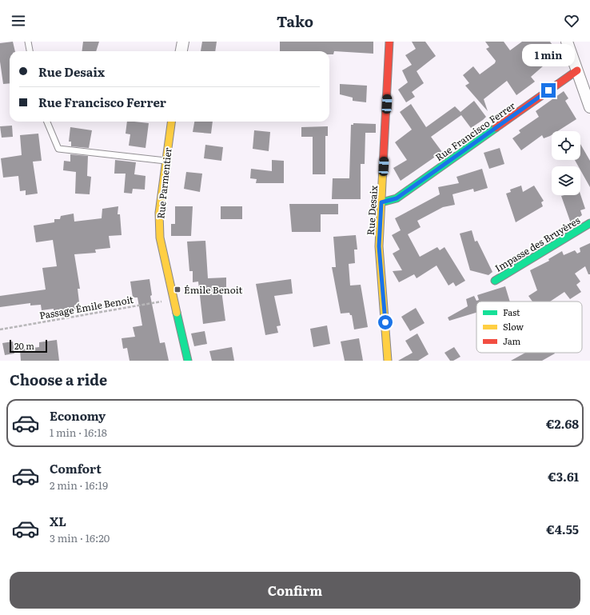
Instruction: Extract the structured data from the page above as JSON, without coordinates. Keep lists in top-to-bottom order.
{
  "streets": {
    "street": [
      "Rue Francisco Ferrer",
      "Rue Parmentier",
      "Rue Desaix",
      "Impasse des Bruyères"
    ],
    "path": ["Passage Émile Benoit"]
  },
  "crossings": [
    ["Rue Francisco Ferrer", "Rue Desaix"],
    ["Rue Parmentier", "Passage Émile Benoit"]
  ],
  "places": {
    "transit": ["Émile Benoit"]
  },
  "legend": ["Fast", "Slow", "Jam"],
  "scale_bar": "20 m",
  "page": {
    "header": "Tako",
    "bubble": "1 min",
    "banner": ["Rue Desaix", "Rue Francisco Ferrer"],
    "scale": "20 m",
    "heading": "Choose a ride",
    "list": [
      {
        "name": "Economy",
        "note": "1 min · 16:18",
        "value": "€2.68"
      },
      {
        "name": "Comfort",
        "note": "2 min · 16:19",
        "value": "€3.61"
      },
      {
        "name": "XL",
        "note": "3 min · 16:20",
        "value": "€4.55"
      }
    ],
    "buttons": "Confirm"
  }
}
